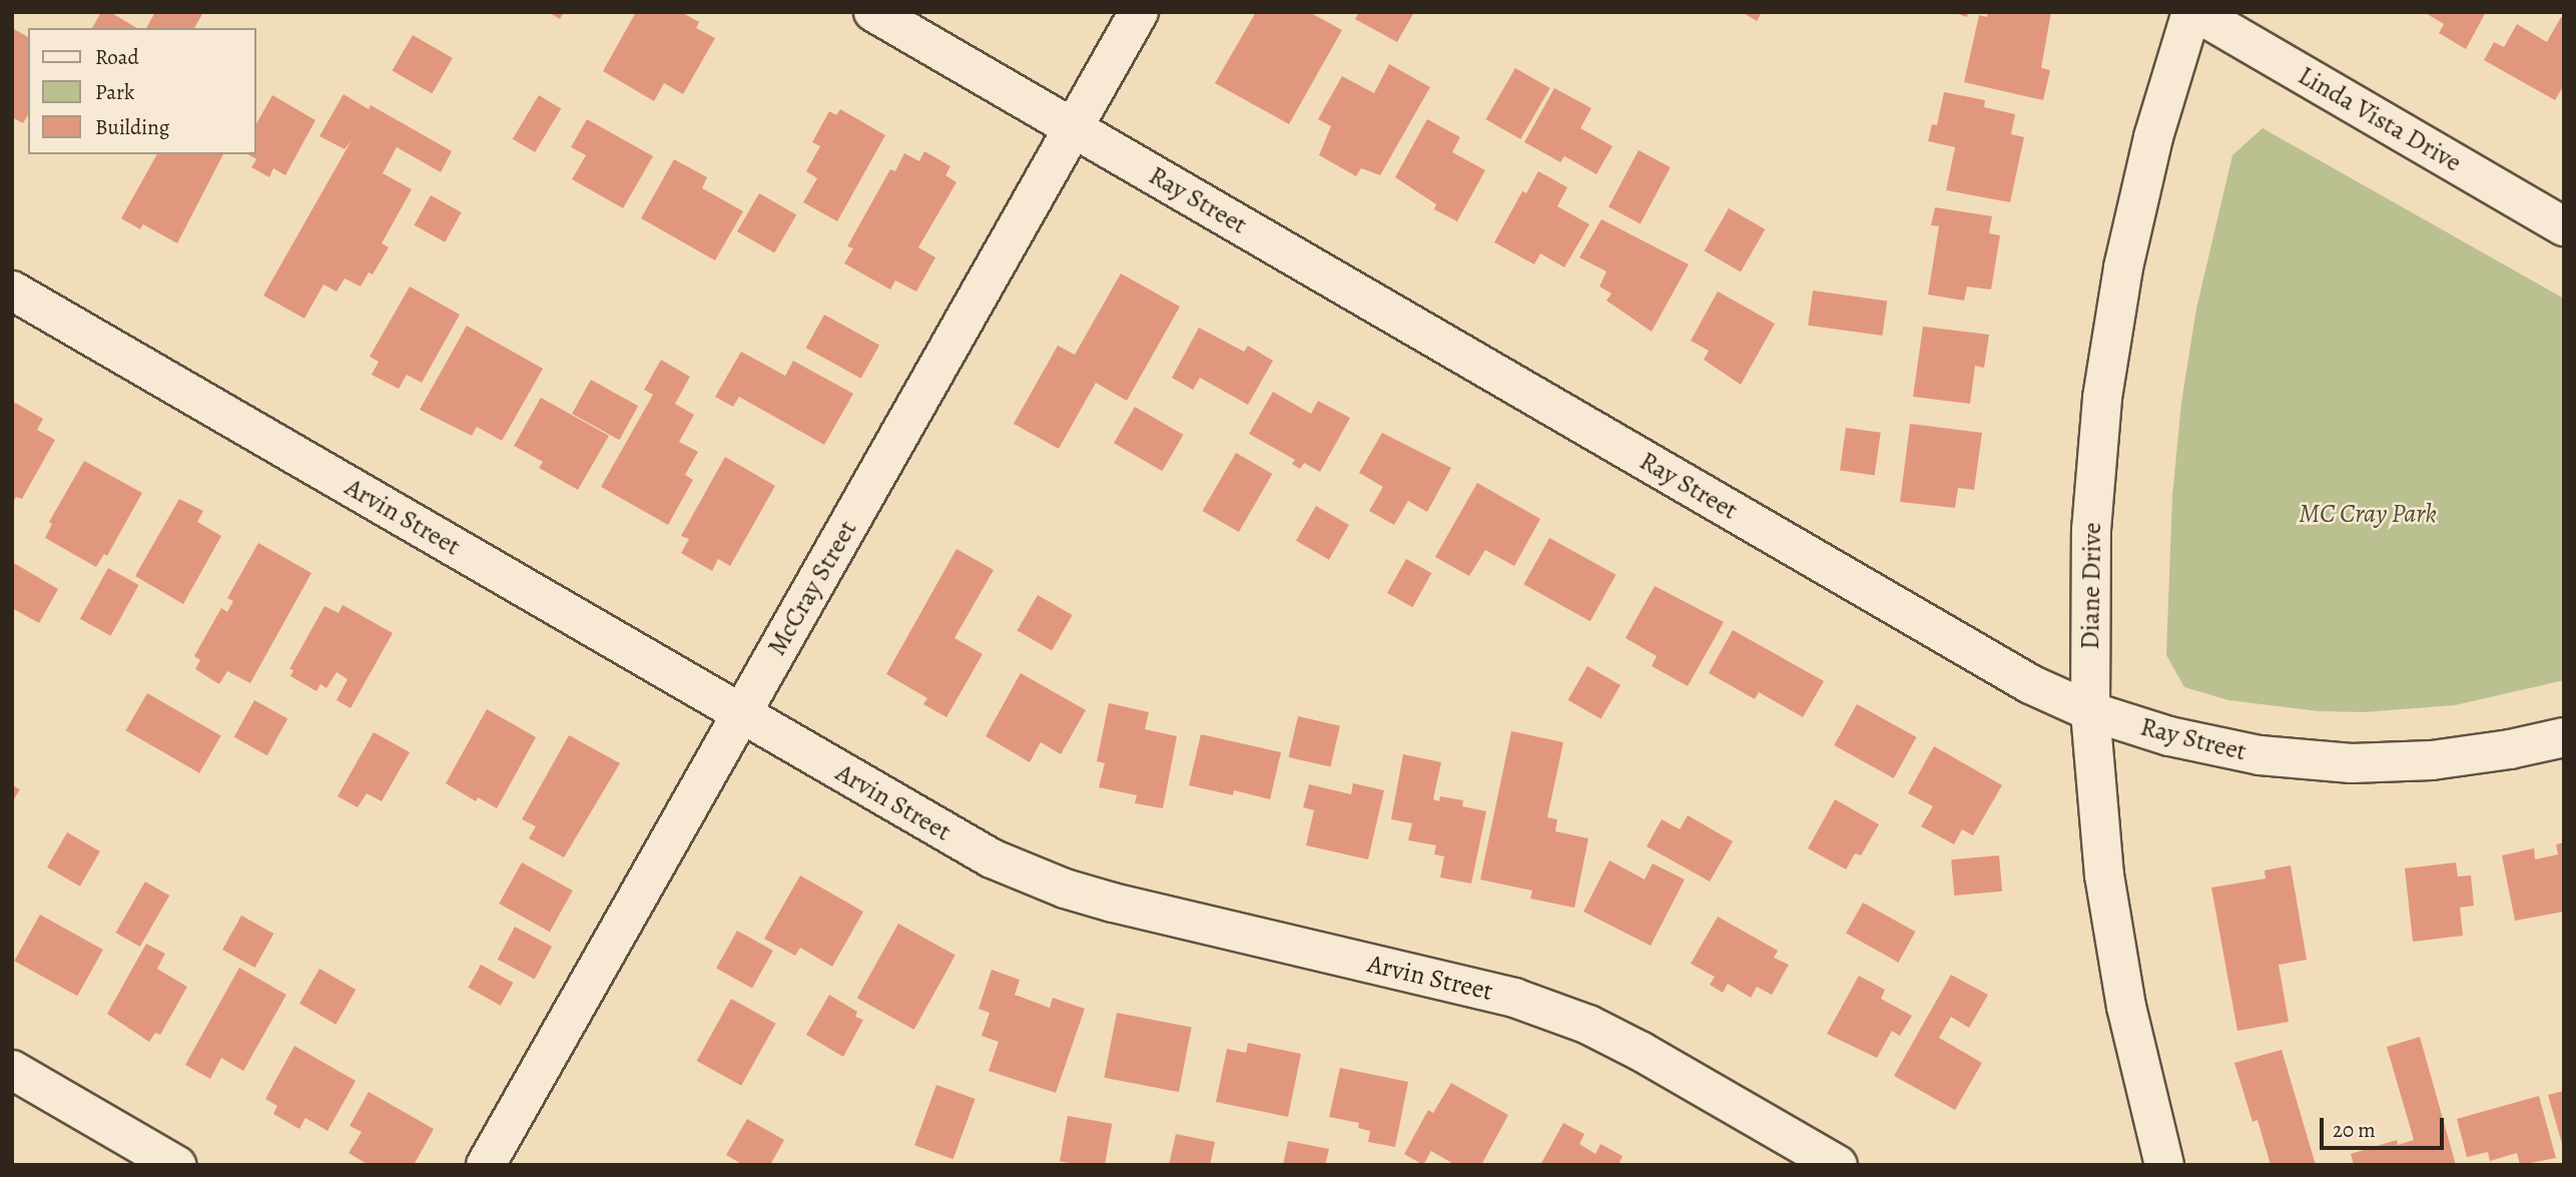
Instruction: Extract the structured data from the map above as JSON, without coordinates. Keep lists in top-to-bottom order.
{
  "streets": {
    "street": [
      "Linda Vista Drive",
      "Ray Street",
      "Arvin Street",
      "Diane Drive",
      "McCray Street"
    ]
  },
  "crossings": [
    ["Linda Vista Drive", "Diane Drive"],
    ["Ray Street", "Diane Drive"],
    ["Ray Street", "McCray Street"],
    ["Arvin Street", "McCray Street"]
  ],
  "parks": ["MC Cray Park"],
  "legend": ["Road", "Park", "Building"],
  "scale_bar": "20 m"
}
